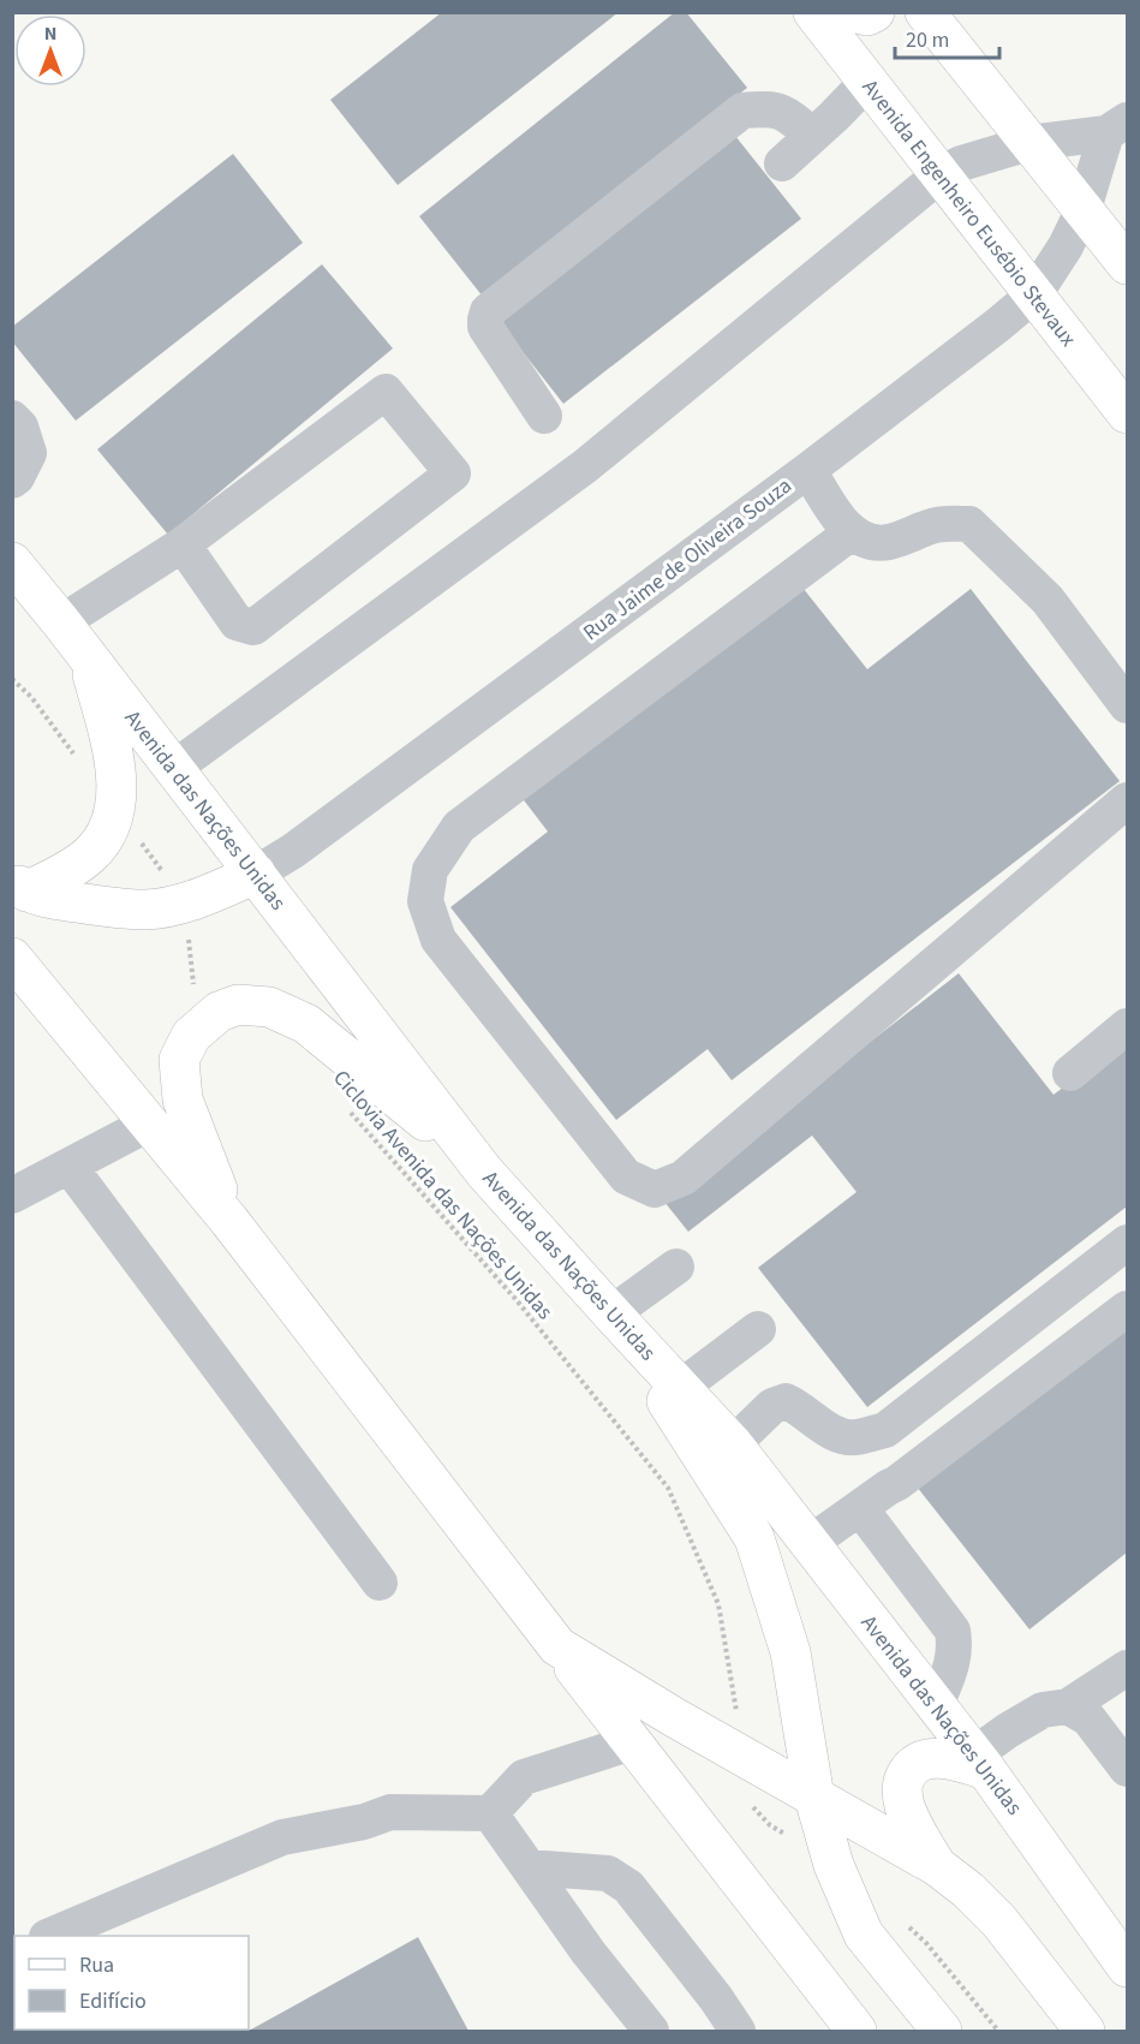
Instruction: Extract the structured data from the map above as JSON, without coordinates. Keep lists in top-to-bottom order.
{
  "streets": {
    "main road": ["Avenida Engenheiro Eusébio Stevaux", "Avenida das Nações Unidas"],
    "street": ["Rua Jaime de Oliveira Souza"],
    "path": ["Ciclovia Avenida das Nações Unidas"]
  },
  "crossings": [
    ["Avenida Engenheiro Eusébio Stevaux", "Rua Jaime de Oliveira Souza"],
    ["Rua Jaime de Oliveira Souza", "Avenida das Nações Unidas"]
  ],
  "legend": ["Rua", "Edifício"],
  "scale_bar": "20 m",
  "north": "top"
}
